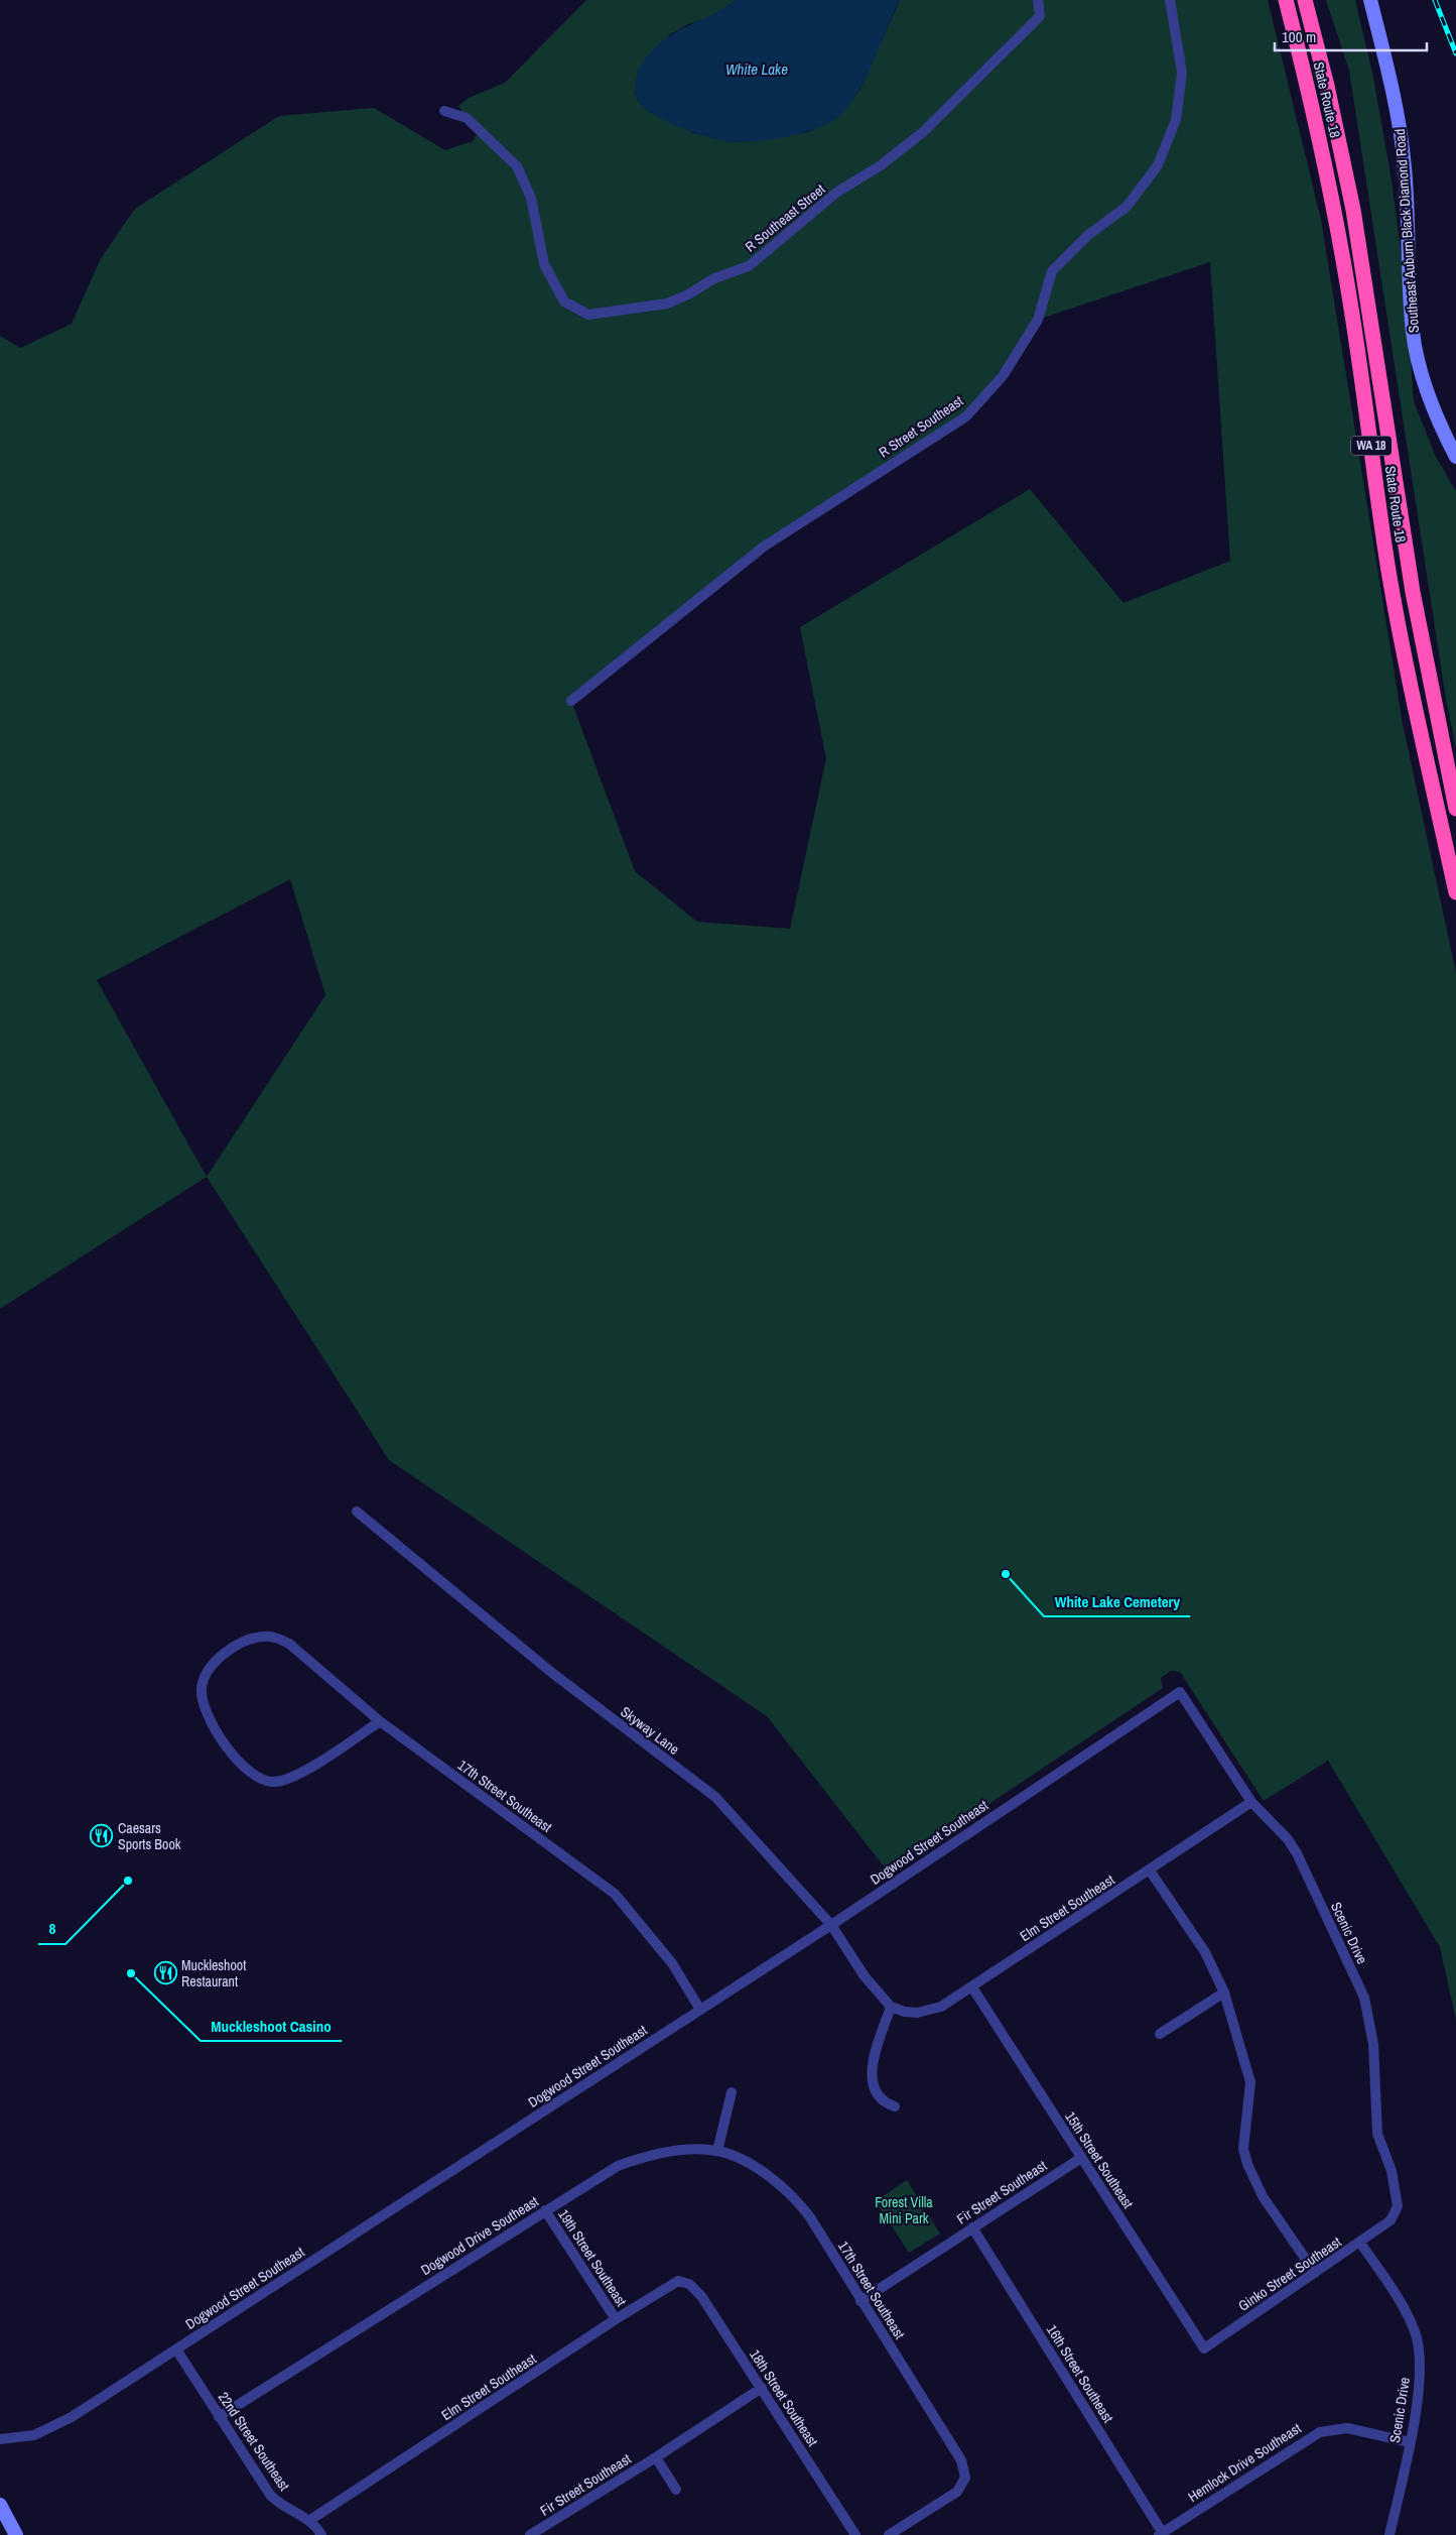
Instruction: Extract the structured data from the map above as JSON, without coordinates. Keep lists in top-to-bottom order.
{
  "streets": {
    "highway": ["State Route 18", "WA 18"],
    "main road": ["Southeast Auburn Black Diamond Road"],
    "street": [
      "R Southeast Street",
      "R Street Southeast",
      "Skyway Lane",
      "17th Street Southeast",
      "Dogwood Street Southeast",
      "Elm Street Southeast",
      "Scenic Drive",
      "15th Street Southeast",
      "Fir Street Southeast",
      "Dogwood Drive Southeast",
      "19th Street Southeast",
      "Ginko Street Southeast",
      "16th Street Southeast",
      "18th Street Southeast",
      "22nd Street Southeast",
      "Hemlock Drive Southeast"
    ]
  },
  "crossings": [
    ["Skyway Lane", "Dogwood Street Southeast"],
    ["Skyway Lane", "Elm Street Southeast"],
    ["17th Street Southeast", "Dogwood Street Southeast"],
    ["17th Street Southeast", "Fir Street Southeast"],
    ["17th Street Southeast", "Dogwood Drive Southeast"],
    ["Dogwood Street Southeast", "Scenic Drive"],
    ["Dogwood Street Southeast", "22nd Street Southeast"],
    ["Elm Street Southeast", "Scenic Drive"],
    ["Elm Street Southeast", "15th Street Southeast"],
    ["Elm Street Southeast", "19th Street Southeast"],
    ["Elm Street Southeast", "18th Street Southeast"],
    ["Elm Street Southeast", "22nd Street Southeast"],
    ["Scenic Drive", "Ginko Street Southeast"],
    ["Scenic Drive", "Hemlock Drive Southeast"],
    ["15th Street Southeast", "Fir Street Southeast"],
    ["15th Street Southeast", "Ginko Street Southeast"],
    ["Fir Street Southeast", "16th Street Southeast"],
    ["Fir Street Southeast", "18th Street Southeast"],
    ["Dogwood Drive Southeast", "19th Street Southeast"],
    ["Dogwood Drive Southeast", "22nd Street Southeast"],
    ["16th Street Southeast", "Hemlock Drive Southeast"]
  ],
  "water": ["White Lake"],
  "parks": ["Forest Villa Mini Park"],
  "places": {
    "other": ["White Lake Cemetery", "8", "Muckleshoot Casino"],
    "restaurant": ["Caesars Sports Book", "Muckleshoot Restaurant"]
  },
  "scale_bar": "100 m"
}
